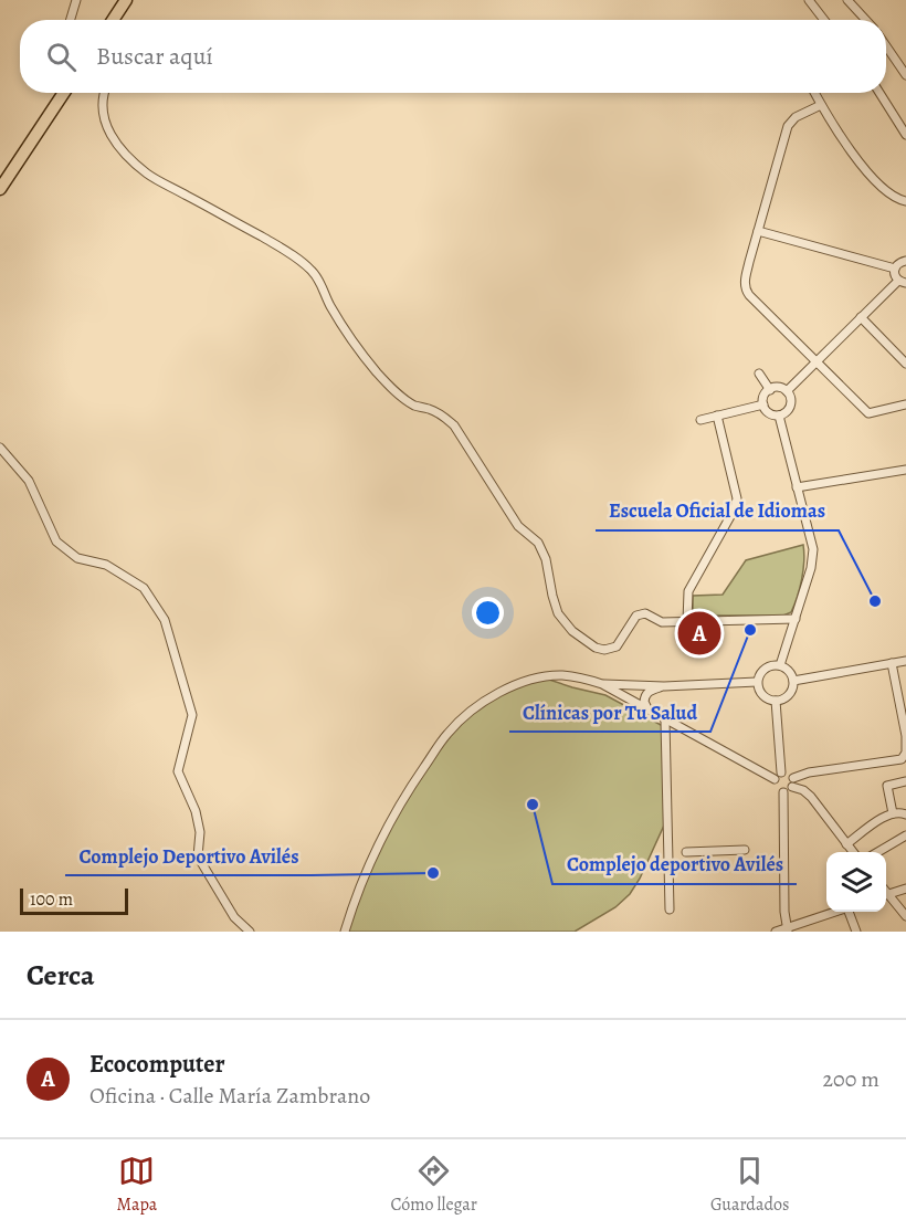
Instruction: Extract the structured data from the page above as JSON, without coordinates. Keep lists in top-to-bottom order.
{
  "places": [
    "Escuela Oficial de Idiomas",
    "Clínicas por Tu Salud",
    "Complejo deportivo Avilés",
    "Complejo Deportivo Avilés"
  ],
  "scale_bar": "100 m",
  "page": {
    "search": "Buscar aquí",
    "pins": "A",
    "scale": "100 m",
    "heading": "Cerca",
    "list": [
      {
        "mark": "A",
        "name": "Ecocomputer",
        "note": "Oficina · Calle María Zambrano",
        "value": "200 m"
      }
    ],
    "nav": ["Mapa", "Cómo llegar", "Guardados"]
  }
}
